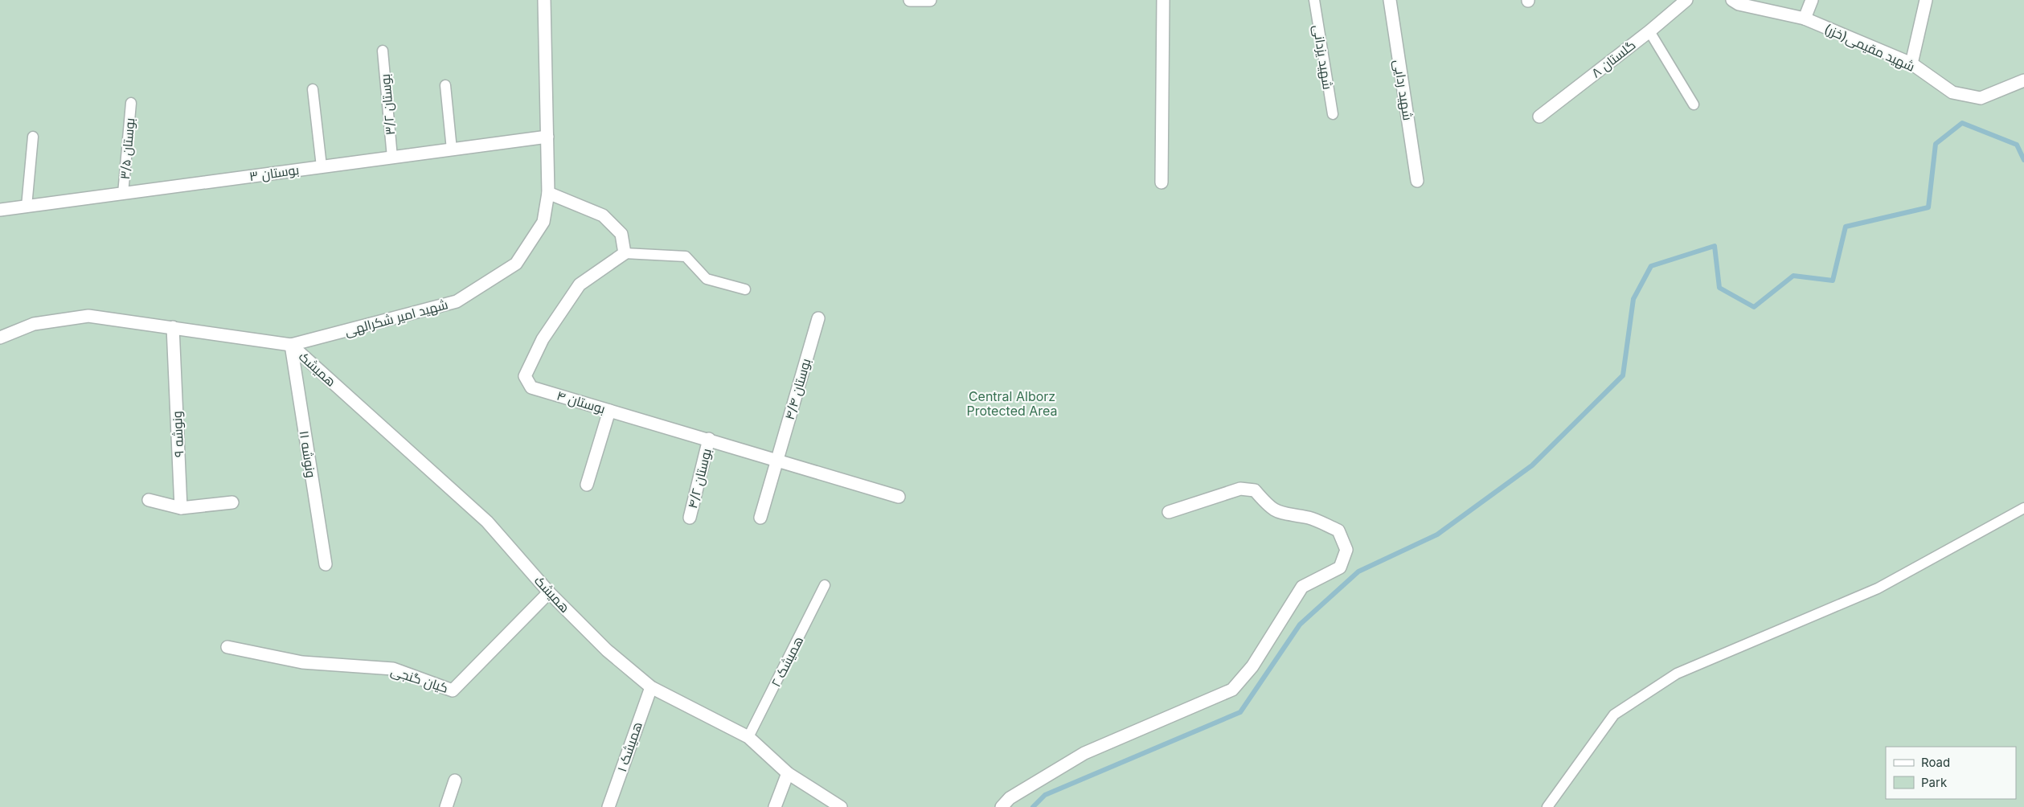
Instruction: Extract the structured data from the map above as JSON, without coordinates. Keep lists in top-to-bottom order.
{
  "streets": {
    "street": [
      "شهید مقیمی(‌خزر)",
      "گلستان ۸",
      "شهید ردایی",
      "بوستان ۳",
      "شهید امیر شکرالهی",
      "همیشک",
      "بوستان ۴/۴",
      "بوستان ۴",
      "ونوشه ۹",
      "ونوشه ۱۱",
      "بوستان ۴/۲",
      "کیان گنجی",
      "همیشک ۱"
    ],
    "lane": [
      "شهید یزدانی",
      "بوستان ۳/۲",
      "بوستان ۳/۵",
      "همیشک ۲"
    ]
  },
  "crossings": [
    ["بوستان ۳/۲", "بوستان ۳"],
    ["بوستان ۳/۵", "بوستان ۳"],
    ["بوستان ۳", "شهید امیر شکرالهی"],
    ["شهید امیر شکرالهی", "همیشک"],
    ["شهید امیر شکرالهی", "ونوشه ۹"],
    ["شهید امیر شکرالهی", "ونوشه ۱۱"],
    ["همیشک", "ونوشه ۱۱"],
    ["همیشک", "همیشک ۲"],
    ["همیشک", "کیان گنجی"],
    ["همیشک", "همیشک ۱"],
    ["بوستان ۴/۴", "بوستان ۴"],
    ["بوستان ۴", "بوستان ۴/۲"]
  ],
  "parks": ["Central Alborz Protected Area"],
  "legend": ["Road", "Park"]
}
